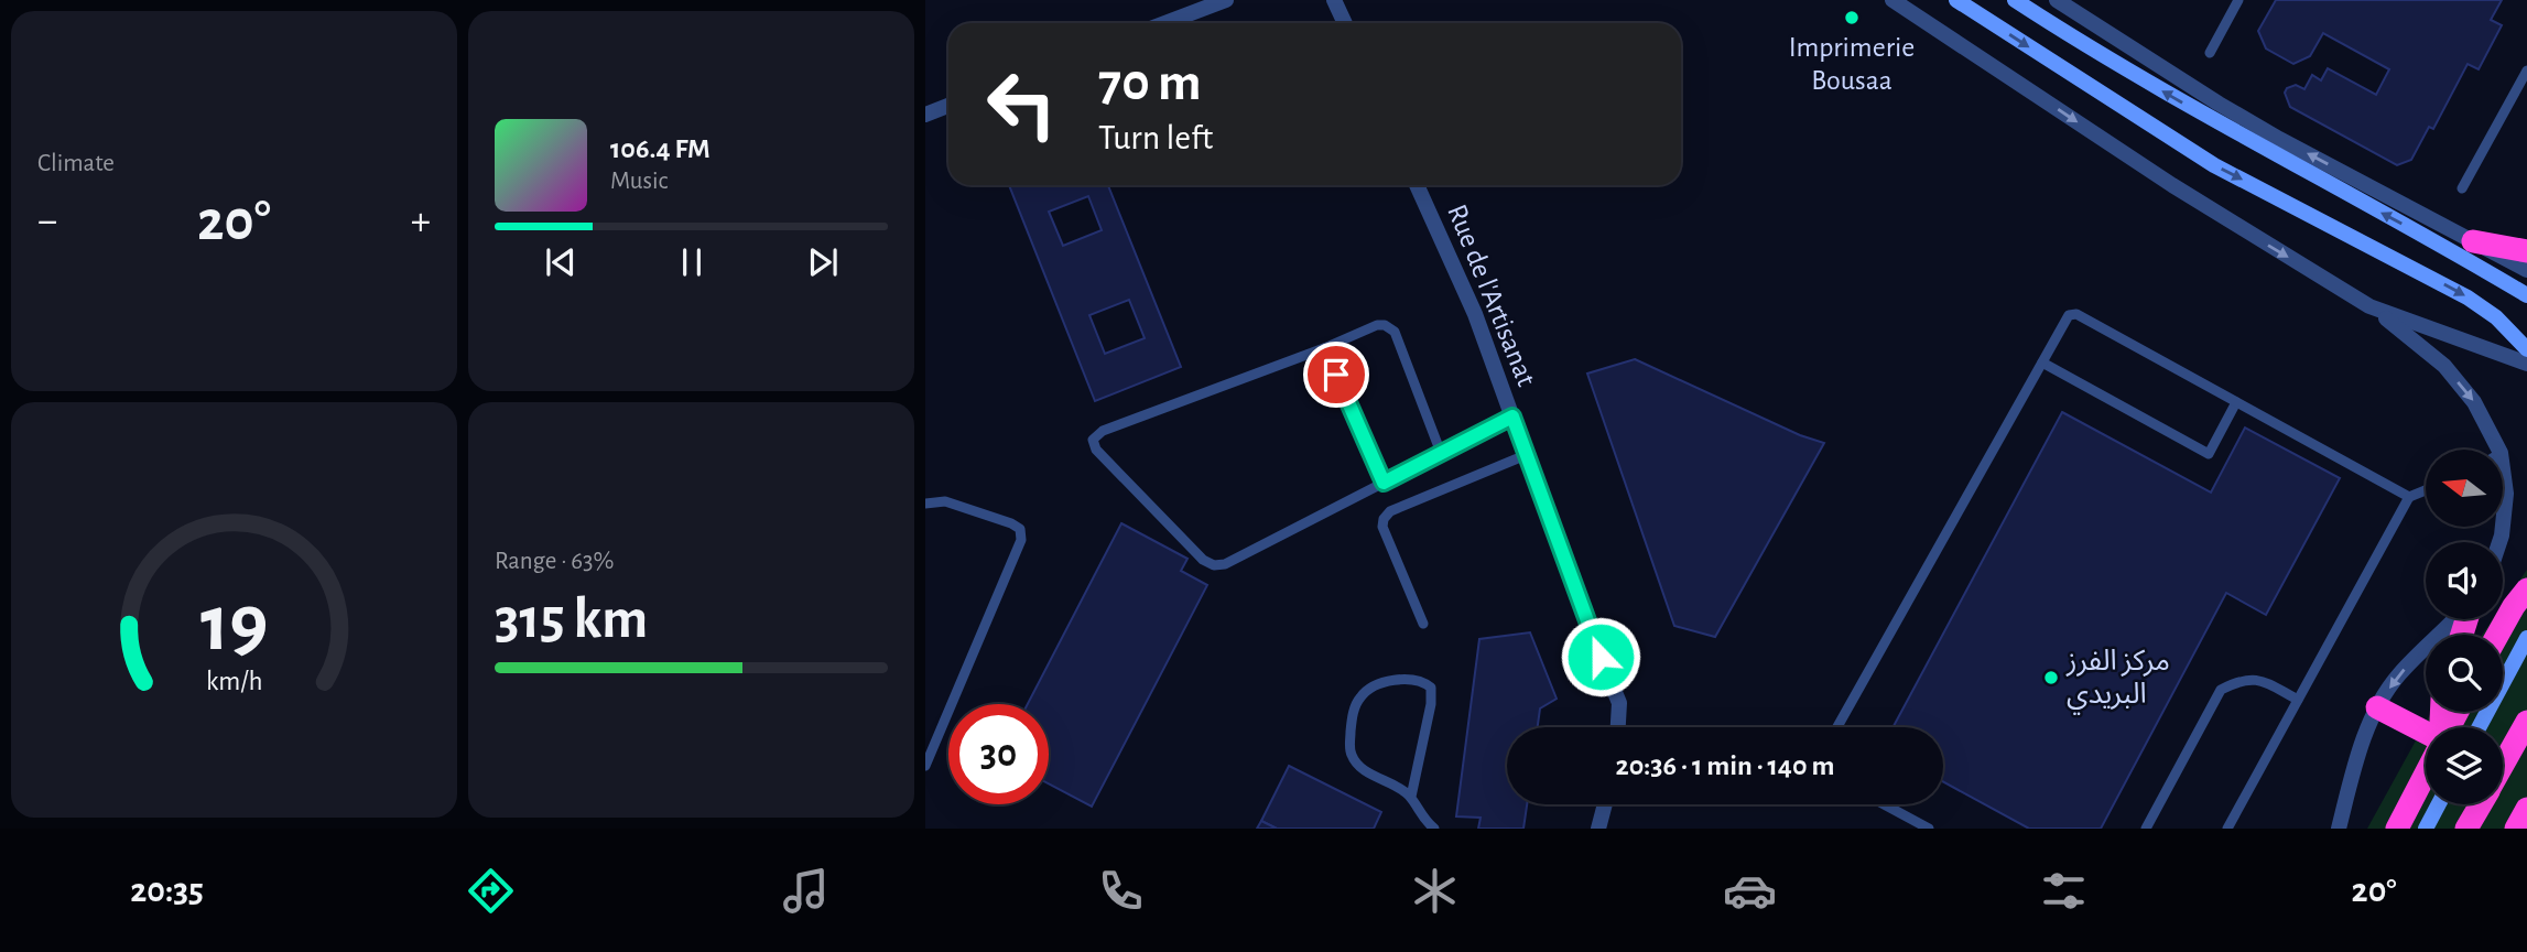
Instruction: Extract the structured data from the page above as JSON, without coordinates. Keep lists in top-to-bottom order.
{
  "streets": {
    "street": ["Rue de l'Artisanat"]
  },
  "places": ["Imprimerie Bousaa", "مركز الفرز البريدي"],
  "north": "left",
  "page": {
    "tile": [
      "Climate",
      ["Range · 63%", "315 km"]
    ],
    "turn": ["70 m", "Turn left"],
    "song": ["106.4 FM", "Music"],
    "heat": ["−", "20°", "+"],
    "limit": "30",
    "trip": "20:36 · 1 min · 140 m",
    "tabs": ["20:35", "20°"],
    "gauge": ["19", "km/h"]
  }
}
